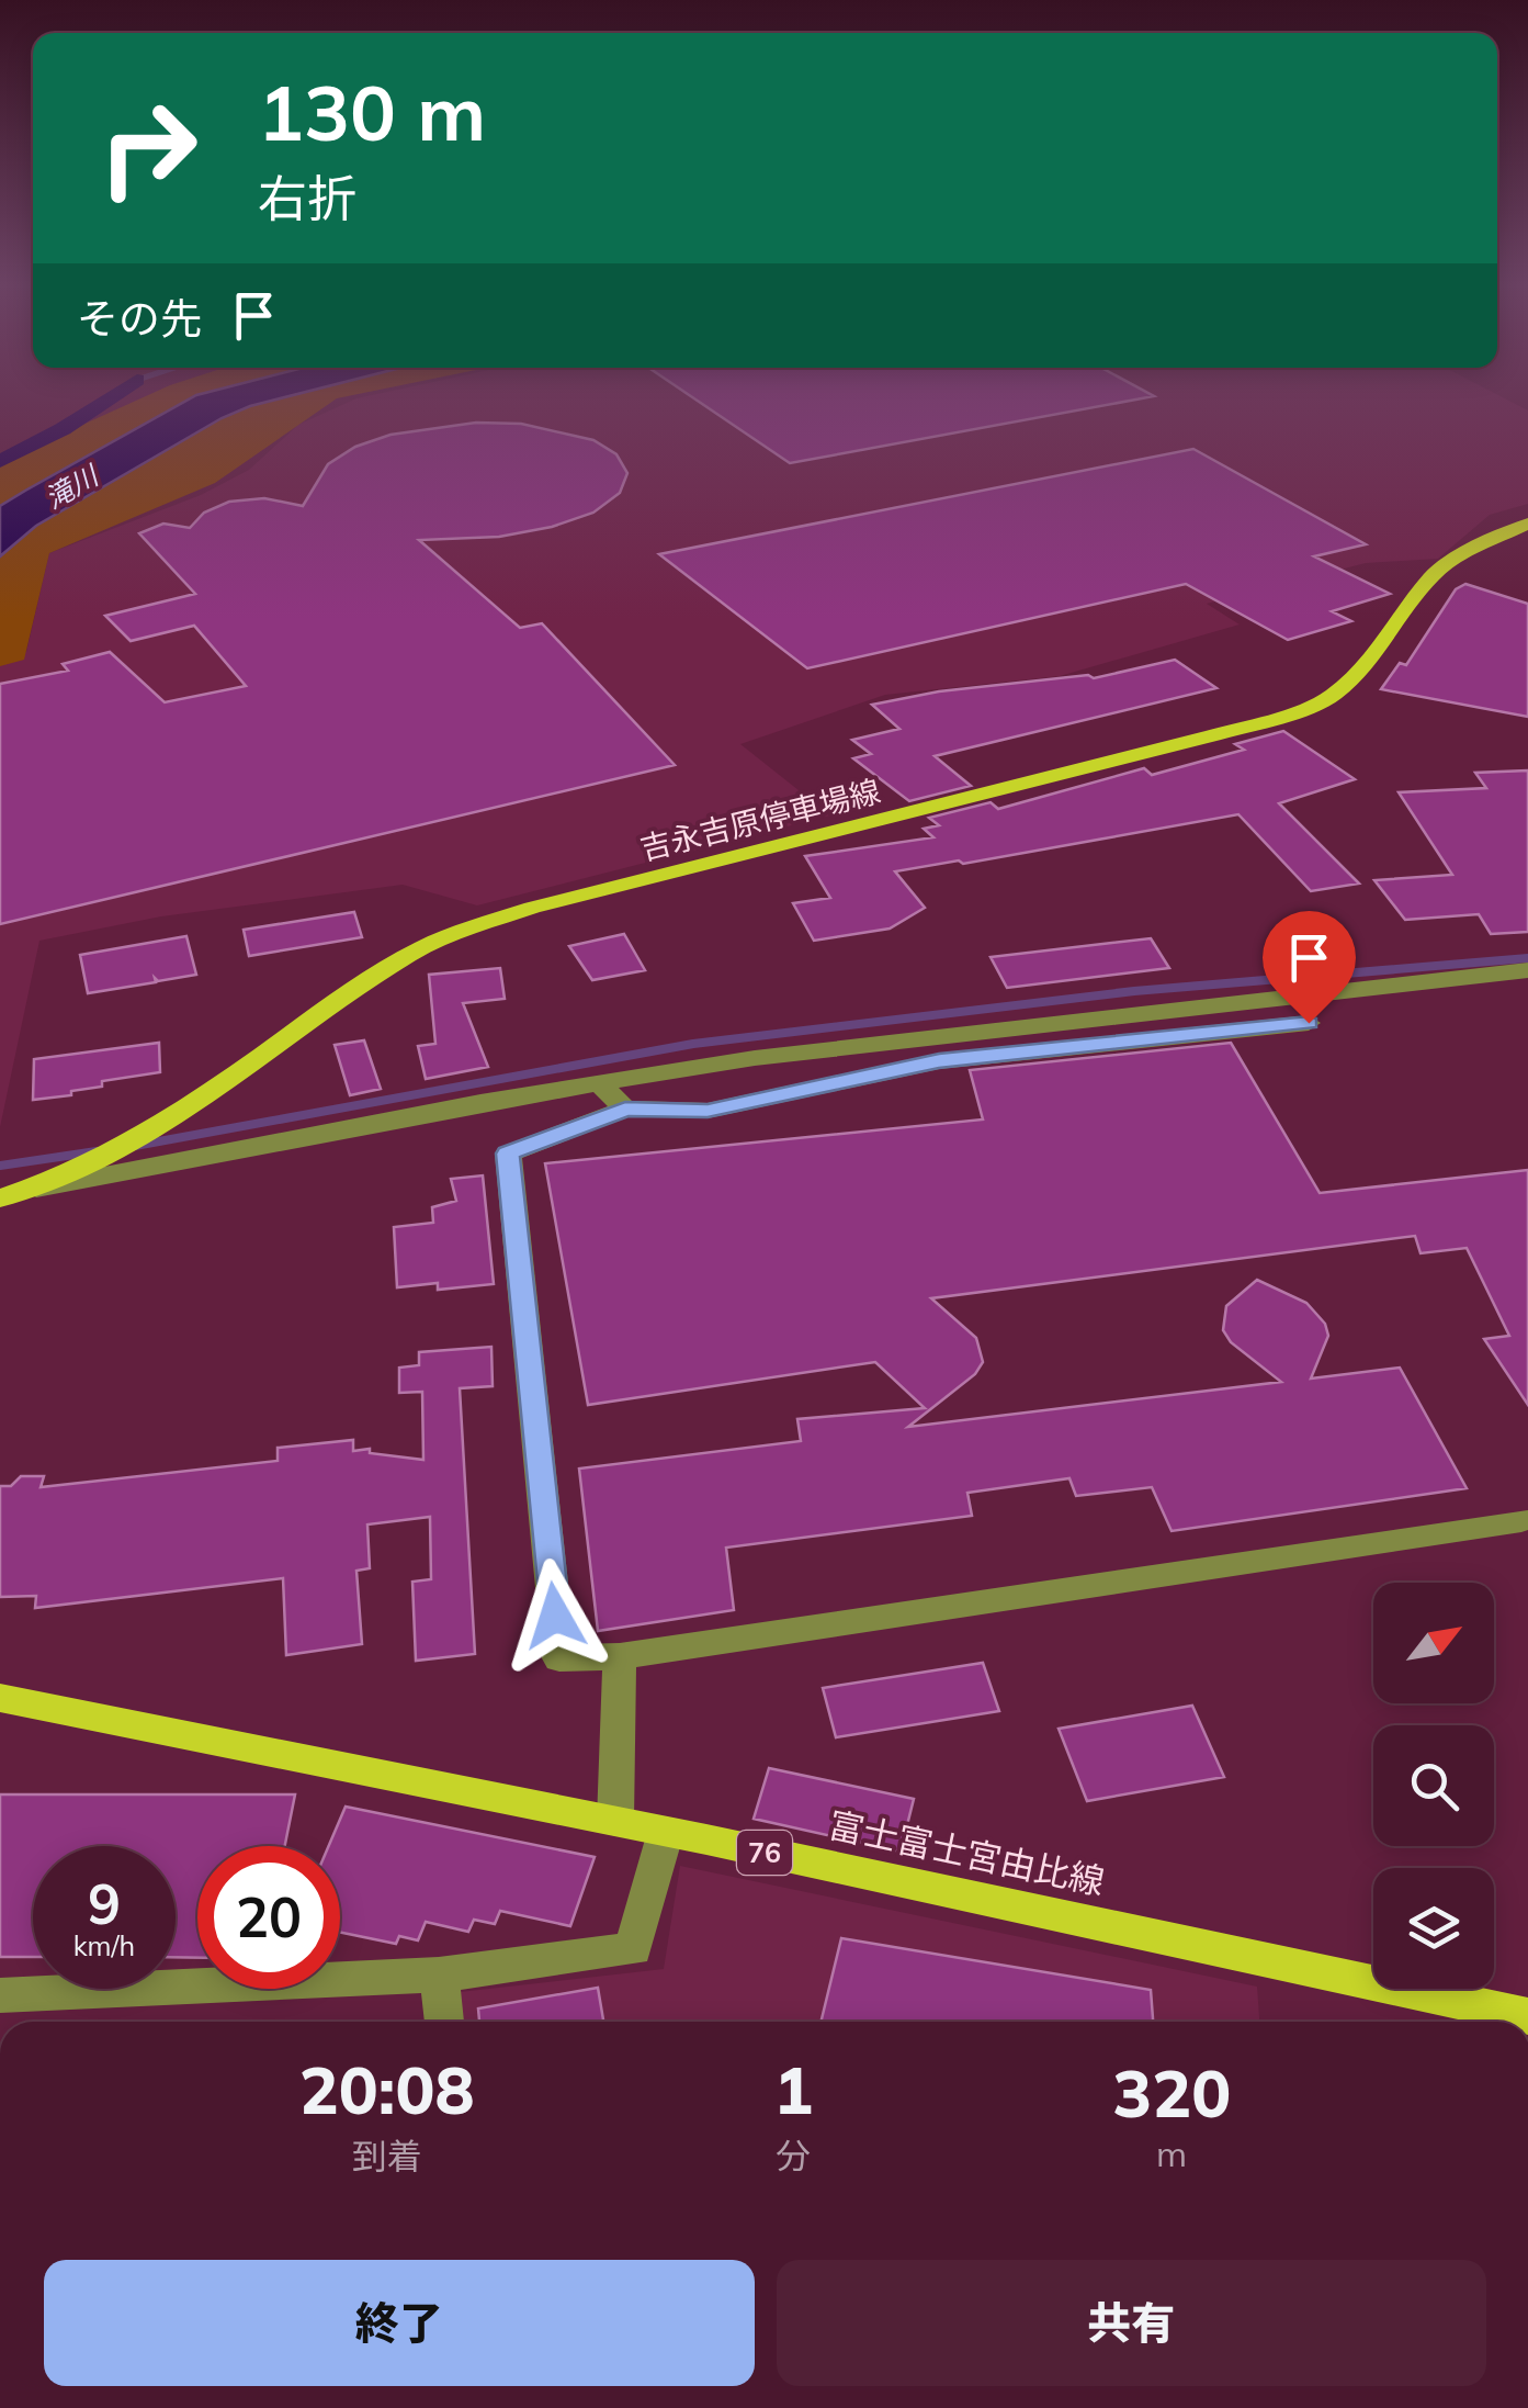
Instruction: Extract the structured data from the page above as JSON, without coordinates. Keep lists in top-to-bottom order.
{
  "streets": {
    "main road": ["吉永吉原停車場線", "76", "富士富士宮由比線"]
  },
  "water": ["滝川"],
  "north": "top right",
  "page": {
    "turn": ["130 m", "右折"],
    "then": "その先",
    "speed": "9 km/h",
    "limit": "20",
    "eta": [
      "20:08",
      "到着",
      "1",
      "分",
      "320",
      "m"
    ],
    "buttons": ["終了", "共有"]
  }
}
